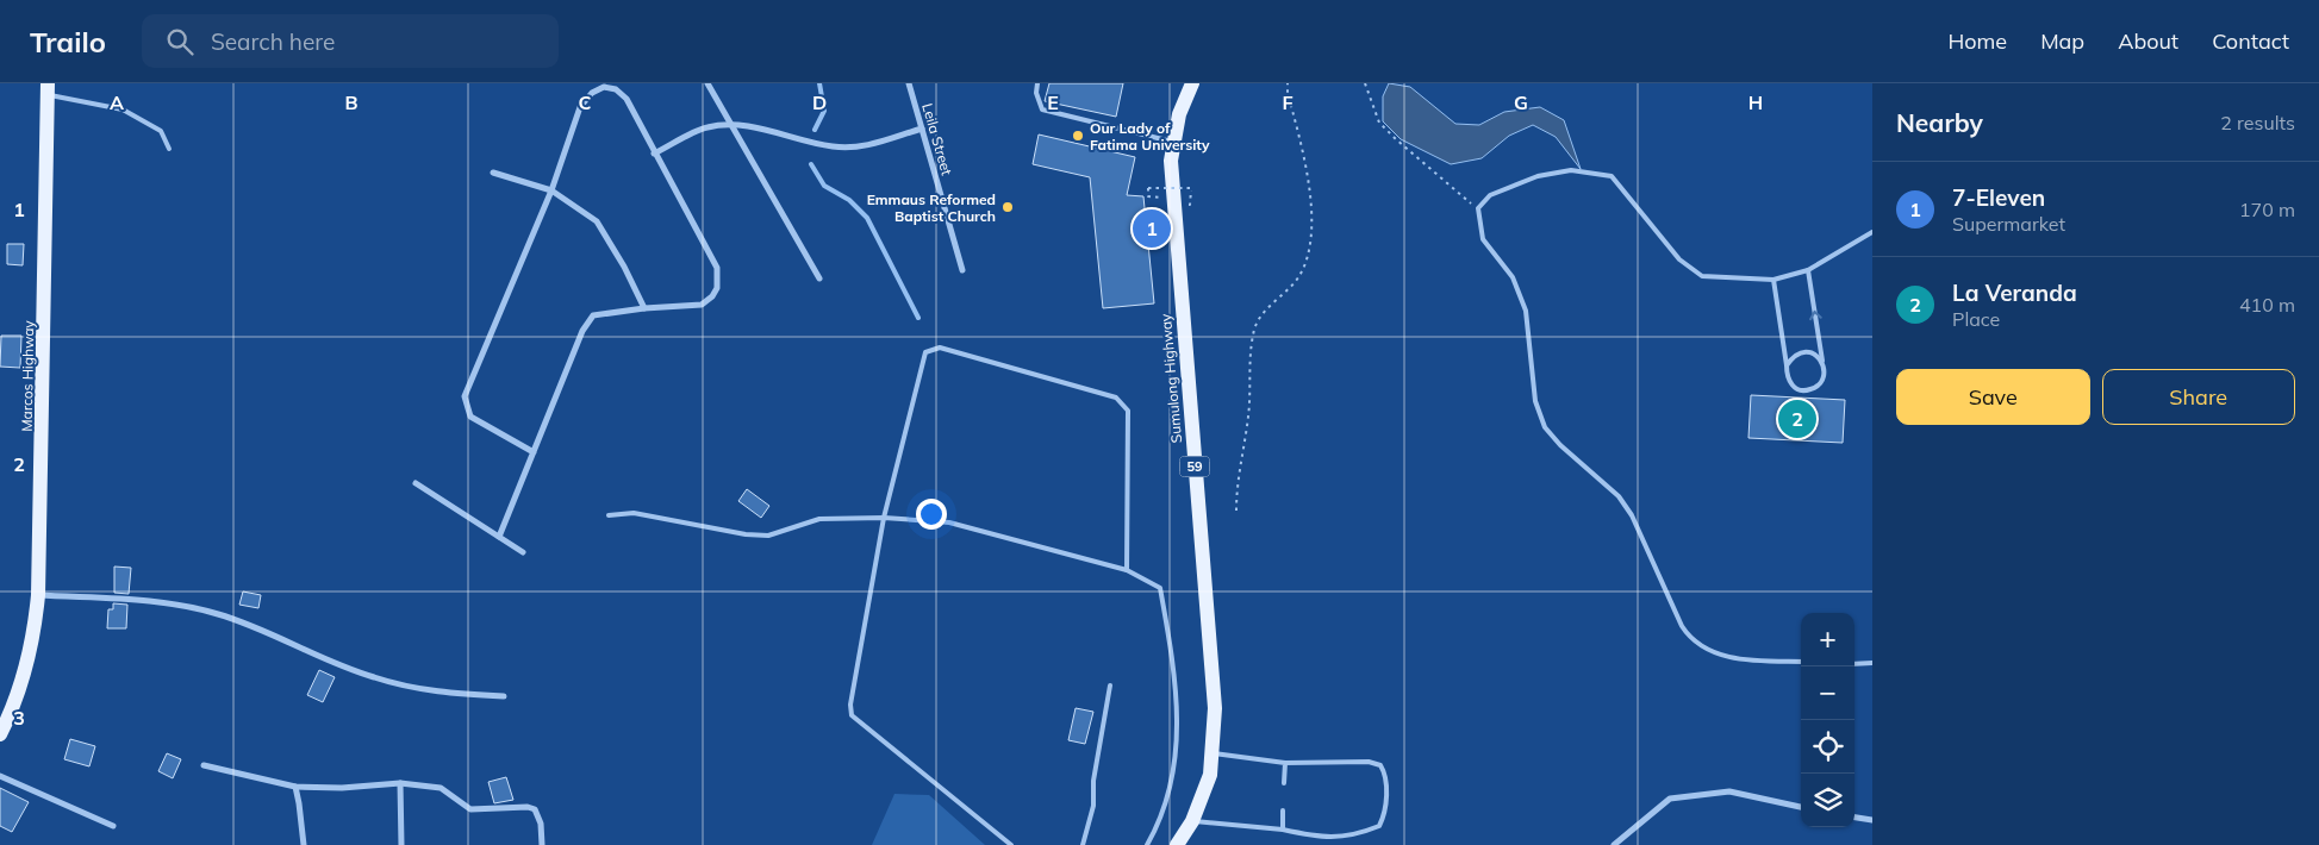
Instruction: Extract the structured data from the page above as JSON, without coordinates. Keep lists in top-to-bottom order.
{
  "streets": {
    "main road": ["Marcos Highway", "Sumulong Highway", "59"],
    "street": ["Leila Street"]
  },
  "places": ["Our Lady of Fatima University", "Emmaus Reformed Baptist Church"],
  "page": {
    "header": "Trailo",
    "search": "Search here",
    "nav": [
      "Home",
      "Map",
      "About",
      "Contact"
    ],
    "heading": ["Nearby", "2 results"],
    "list": [
      {
        "mark": "1",
        "name": "7-Eleven",
        "note": "Supermarket",
        "value": "170 m"
      },
      {
        "mark": "2",
        "name": "La Veranda",
        "note": "Place",
        "value": "410 m"
      }
    ],
    "pins": ["1", "2"],
    "buttons": ["Save", "Share"],
    "map_buttons": ["+", "−"]
  },
  "grid": {
    "columns": [
      "A",
      "B",
      "C",
      "D",
      "E",
      "F",
      "G",
      "H"
    ],
    "rows": ["1", "2", "3"]
  }
}
